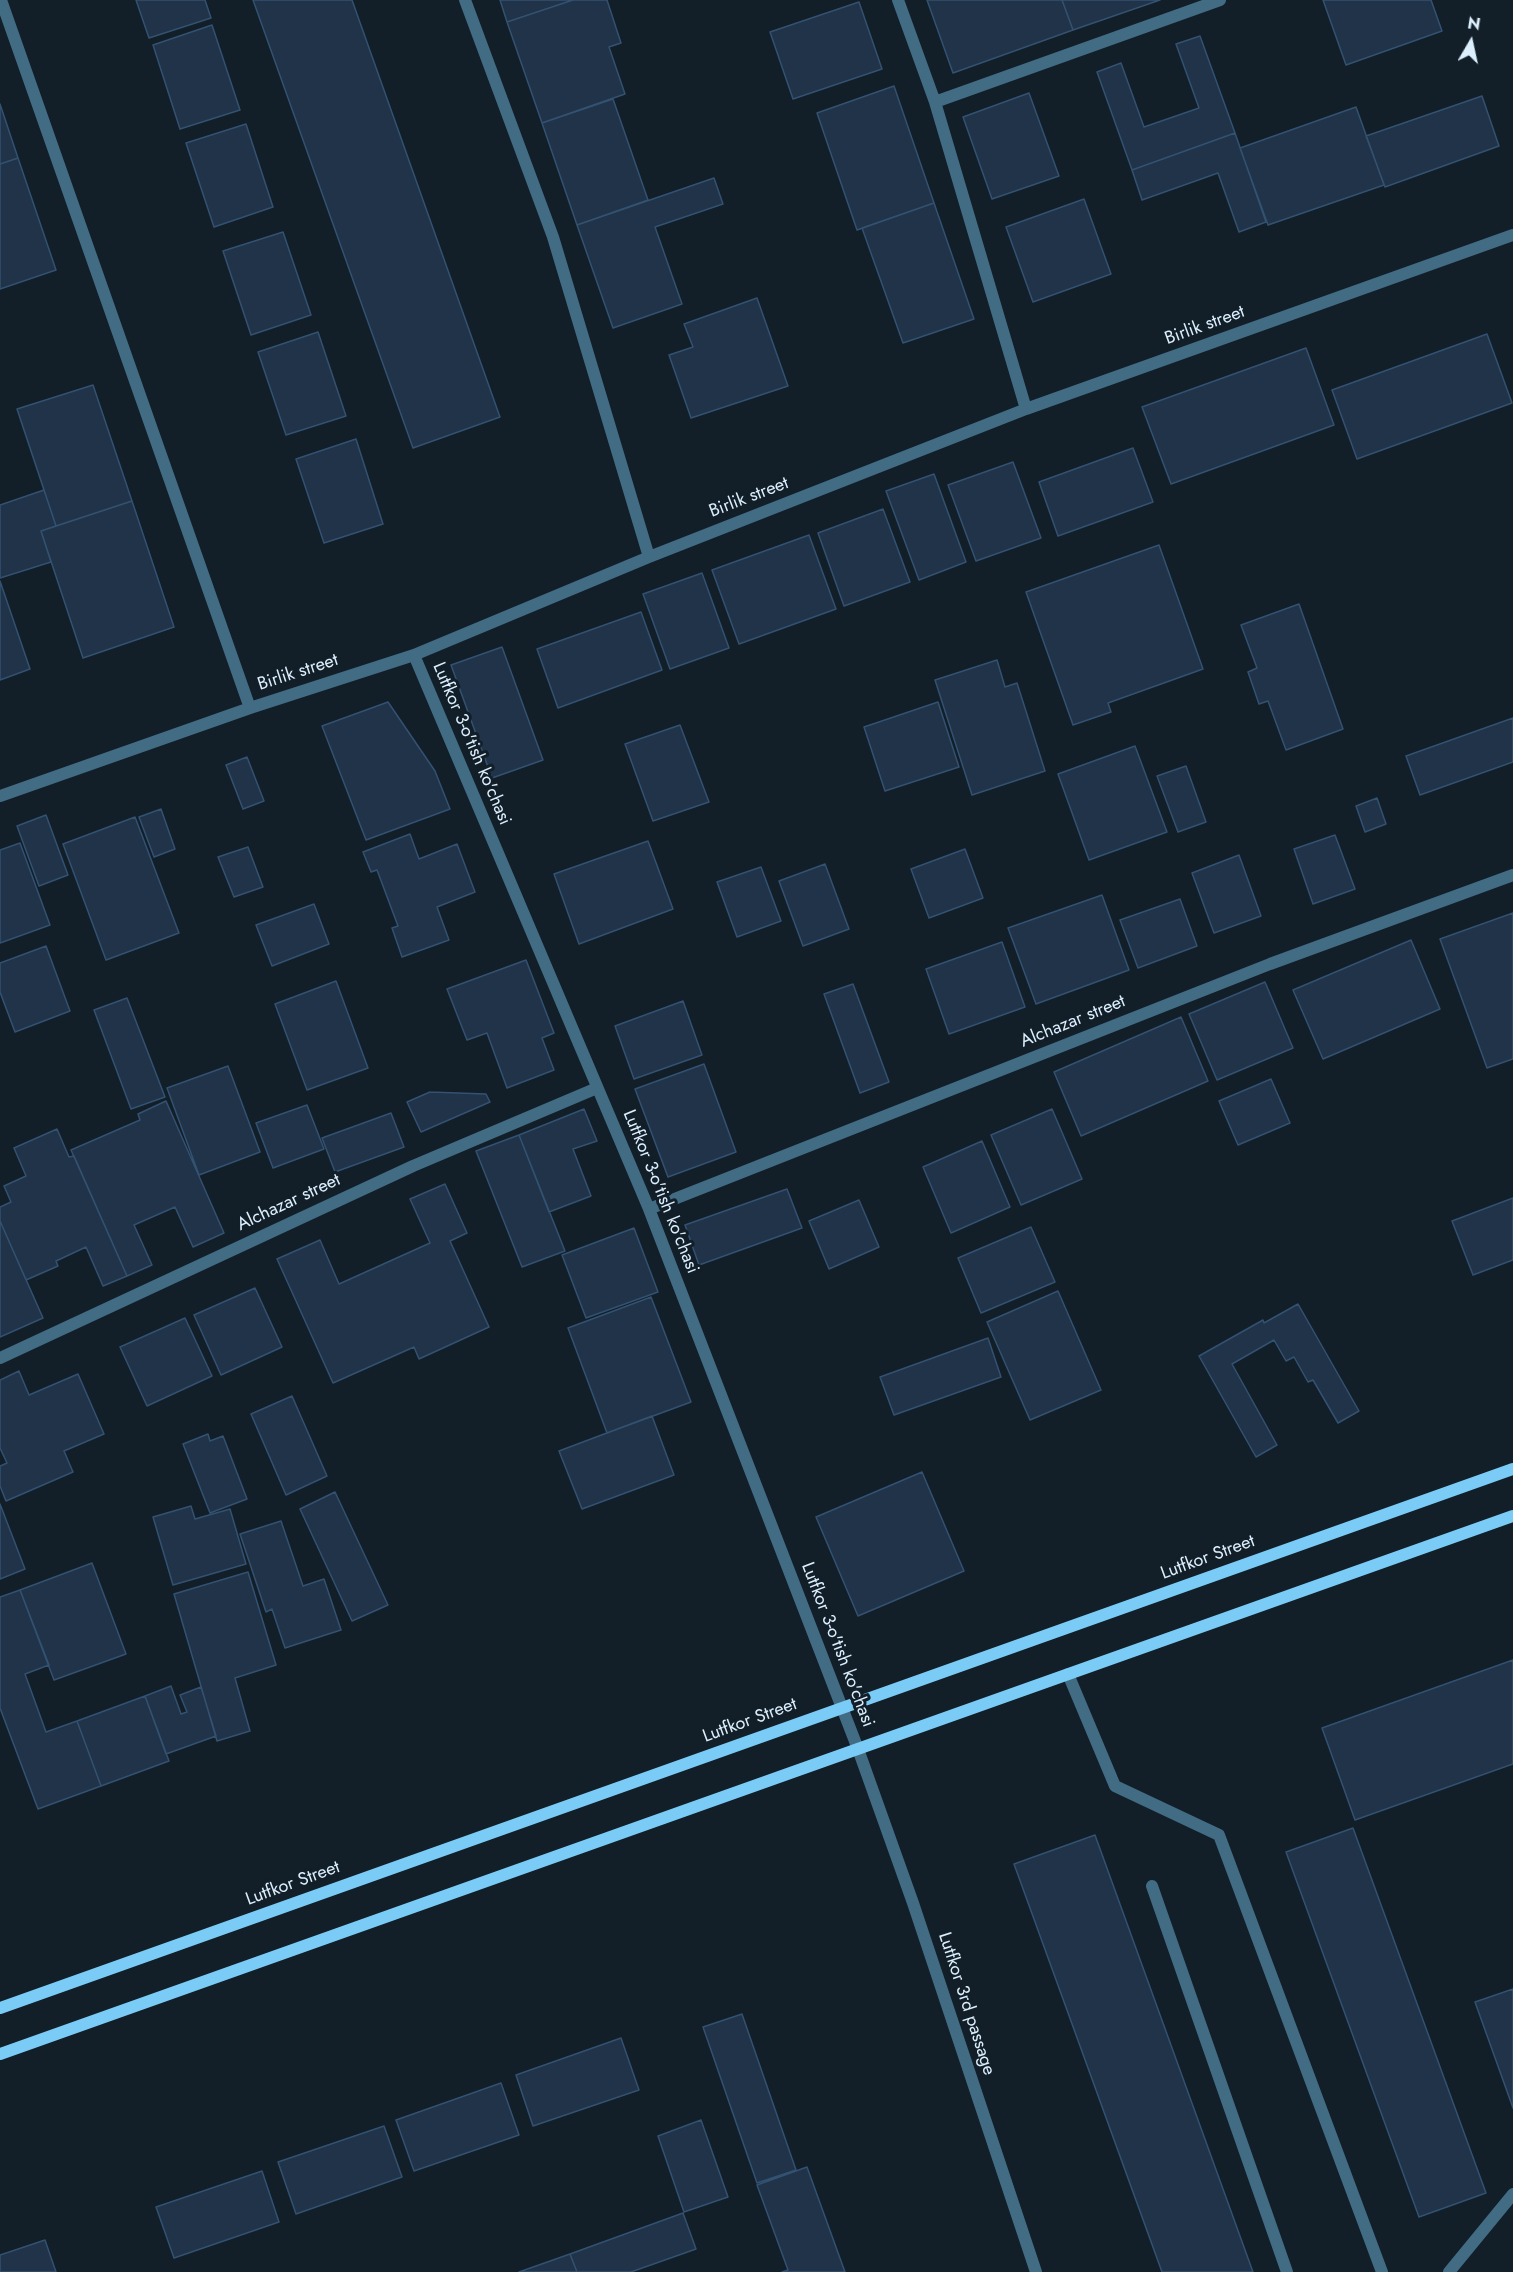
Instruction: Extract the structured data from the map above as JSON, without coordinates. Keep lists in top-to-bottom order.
{
  "streets": {
    "main road": ["Lutfkor Street"],
    "street": [
      "Birlik street",
      "Lutfkor 3-o'tish ko'chasi",
      "Alchazar street",
      "Lutfkor 3rd passage"
    ]
  },
  "crossings": [
    ["Birlik street", "Lutfkor 3-o'tish ko'chasi"],
    ["Lutfkor 3-o'tish ko'chasi", "Alchazar street"],
    ["Lutfkor 3-o'tish ko'chasi", "Lutfkor Street"],
    ["Lutfkor 3-o'tish ko'chasi", "Lutfkor 3rd passage"]
  ],
  "north": "top"
}
